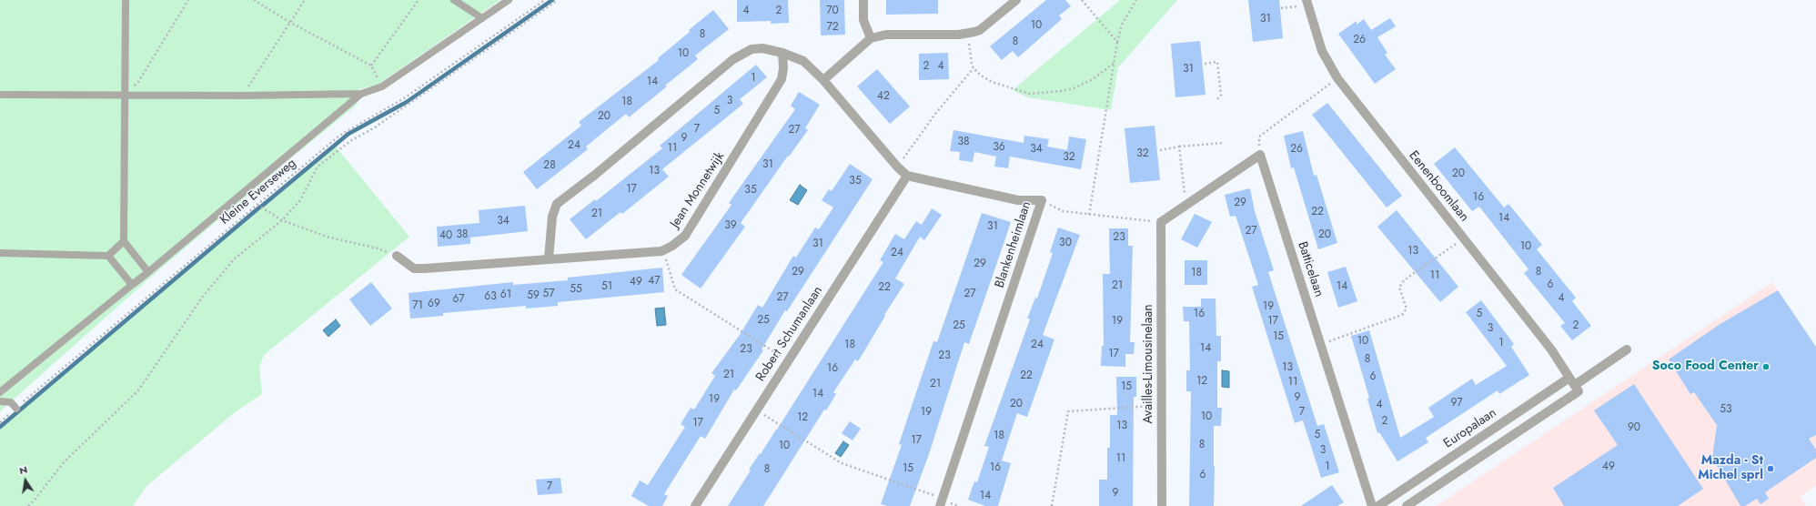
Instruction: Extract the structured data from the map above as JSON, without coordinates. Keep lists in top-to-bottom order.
{
  "streets": {
    "street": [
      "Eenenboomlaan",
      "Jean Monnetwijk",
      "Blankenheimlaan",
      "Batticelaan",
      "Robert Schumanlaan",
      "Availles-Limousinelaan",
      "Europalaan"
    ],
    "path": ["Kleine Everseweg"]
  },
  "crossings": [
    ["Eenenboomlaan", "Europalaan"],
    ["Blankenheimlaan", "Robert Schumanlaan"]
  ],
  "places": ["Soco Food Center", "Mazda - St Michel sprl"],
  "house_numbers": [
    "4",
    "2",
    "70",
    "31",
    "10",
    "72",
    "8",
    "26",
    "8",
    "10",
    "2",
    "4",
    "31",
    "1",
    "14",
    "42",
    "3",
    "18",
    "5",
    "20",
    "7",
    "27",
    "9",
    "38",
    "24",
    "36",
    "11",
    "34",
    "26",
    "32",
    "32",
    "31",
    "28",
    "13",
    "20",
    "35",
    "17",
    "35",
    "16",
    "29",
    "22",
    "21",
    "14",
    "34",
    "39",
    "31",
    "27",
    "38",
    "20",
    "40",
    "23",
    "30",
    "31",
    "10",
    "13",
    "24",
    "29",
    "29",
    "8",
    "18",
    "11",
    "47",
    "49",
    "6",
    "21",
    "51",
    "14",
    "22",
    "55",
    "57",
    "27",
    "61",
    "59",
    "63",
    "27",
    "4",
    "67",
    "69",
    "71",
    "19",
    "16",
    "5",
    "25",
    "19",
    "17",
    "25",
    "2",
    "3",
    "15",
    "10",
    "1",
    "18",
    "24",
    "14",
    "23",
    "17",
    "23",
    "8",
    "13",
    "16",
    "21",
    "22",
    "6",
    "12",
    "11",
    "21",
    "15",
    "14",
    "9",
    "19",
    "97",
    "20",
    "4",
    "53",
    "19",
    "7",
    "10",
    "12",
    "2",
    "17",
    "13",
    "90",
    "5",
    "18",
    "17",
    "8",
    "10",
    "3",
    "11",
    "1",
    "49",
    "16",
    "15",
    "8",
    "6",
    "7",
    "9",
    "14"
  ],
  "north": "top"
}
